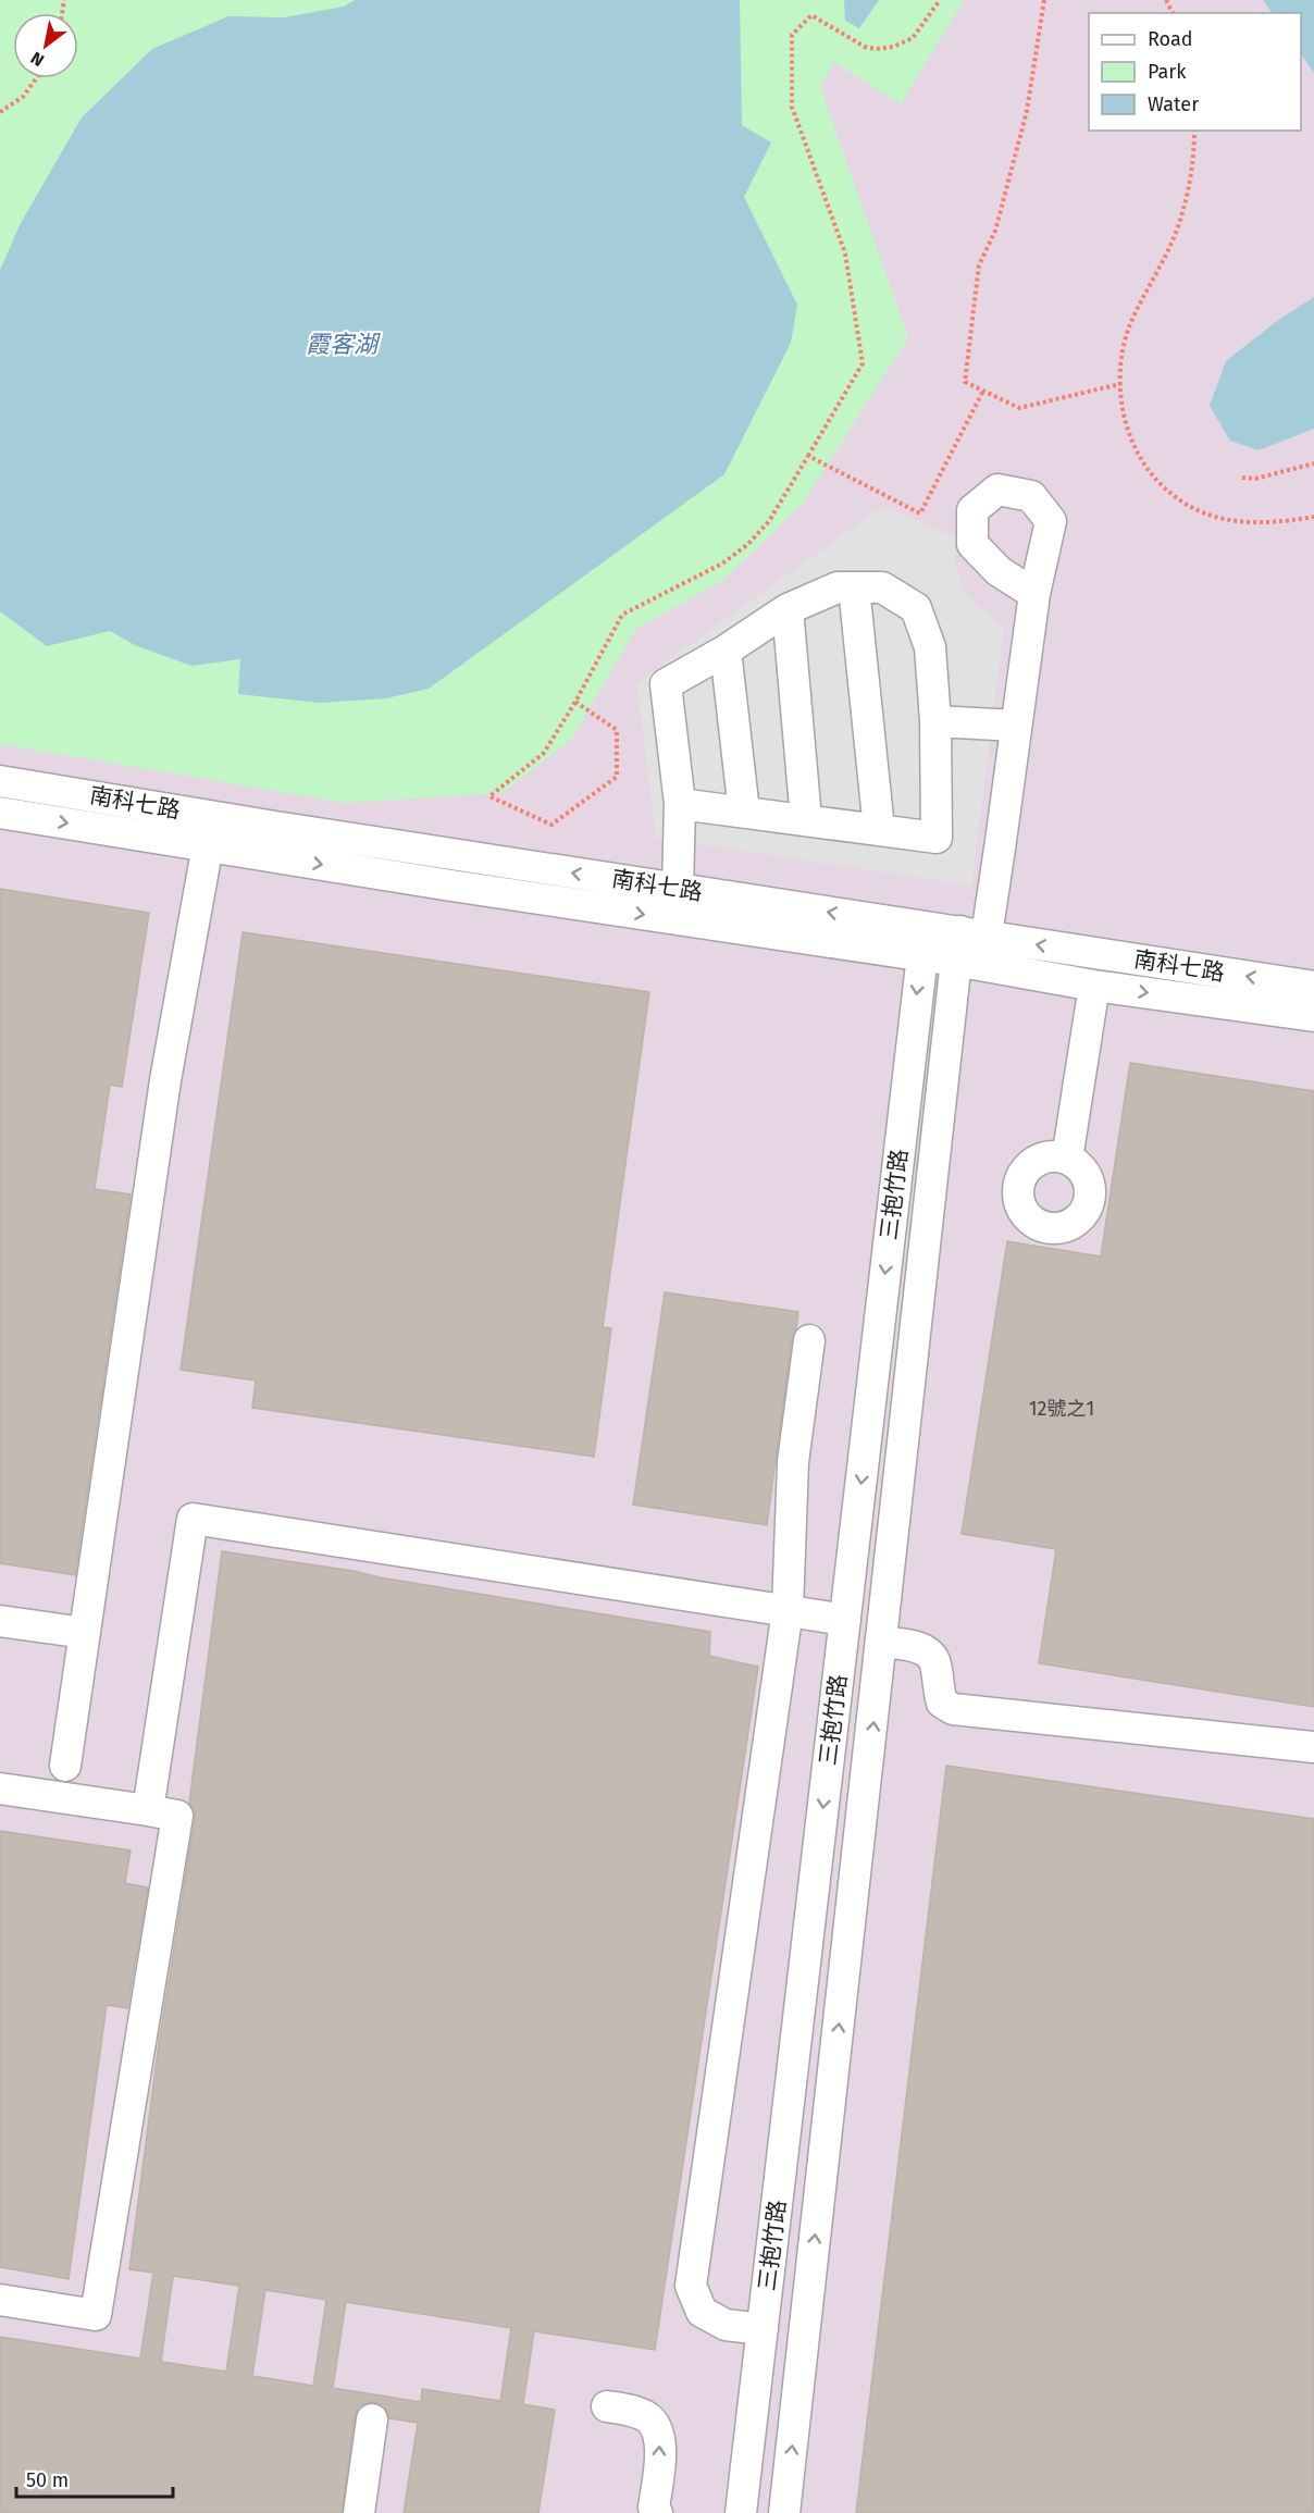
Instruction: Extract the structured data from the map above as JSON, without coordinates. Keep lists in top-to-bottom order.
{
  "streets": {
    "street": ["南科七路", "三抱竹路"]
  },
  "crossings": [
    ["南科七路", "三抱竹路"]
  ],
  "water": ["霞客湖"],
  "house_numbers": ["12號之1"],
  "legend": ["Road", "Park", "Water"],
  "scale_bar": "50 m",
  "north": "bottom left"
}
